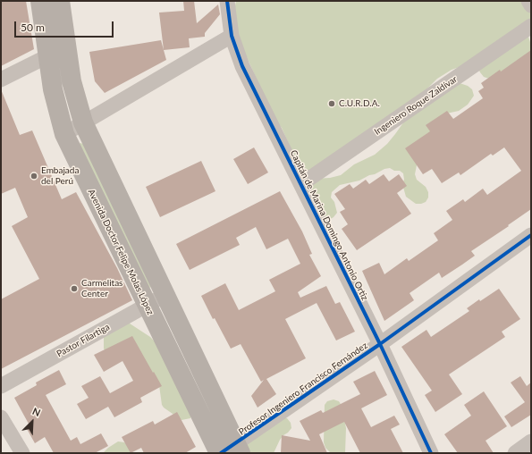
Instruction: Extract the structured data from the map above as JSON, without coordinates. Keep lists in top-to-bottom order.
{
  "streets": {
    "main road": ["Avenida Doctor Felipe Molas López"],
    "street": [
      "Ingeniero Roque Zaldívar",
      "Capitán de Marina Domingo Antonio Ortiz",
      "Pastor Filartiga",
      "Profesor Ingeniero Francisco Fernández"
    ]
  },
  "crossings": [
    ["Ingeniero Roque Zaldívar", "Capitán de Marina Domingo Antonio Ortiz"],
    ["Capitán de Marina Domingo Antonio Ortiz", "Profesor Ingeniero Francisco Fernández"],
    ["Avenida Doctor Felipe Molas López", "Pastor Filartiga"],
    ["Avenida Doctor Felipe Molas López", "Profesor Ingeniero Francisco Fernández"]
  ],
  "places": ["C.U.R.D.A.", "Embajada del Perú", "Carmelitas Center"],
  "scale_bar": "50 m",
  "north": "top right"
}
